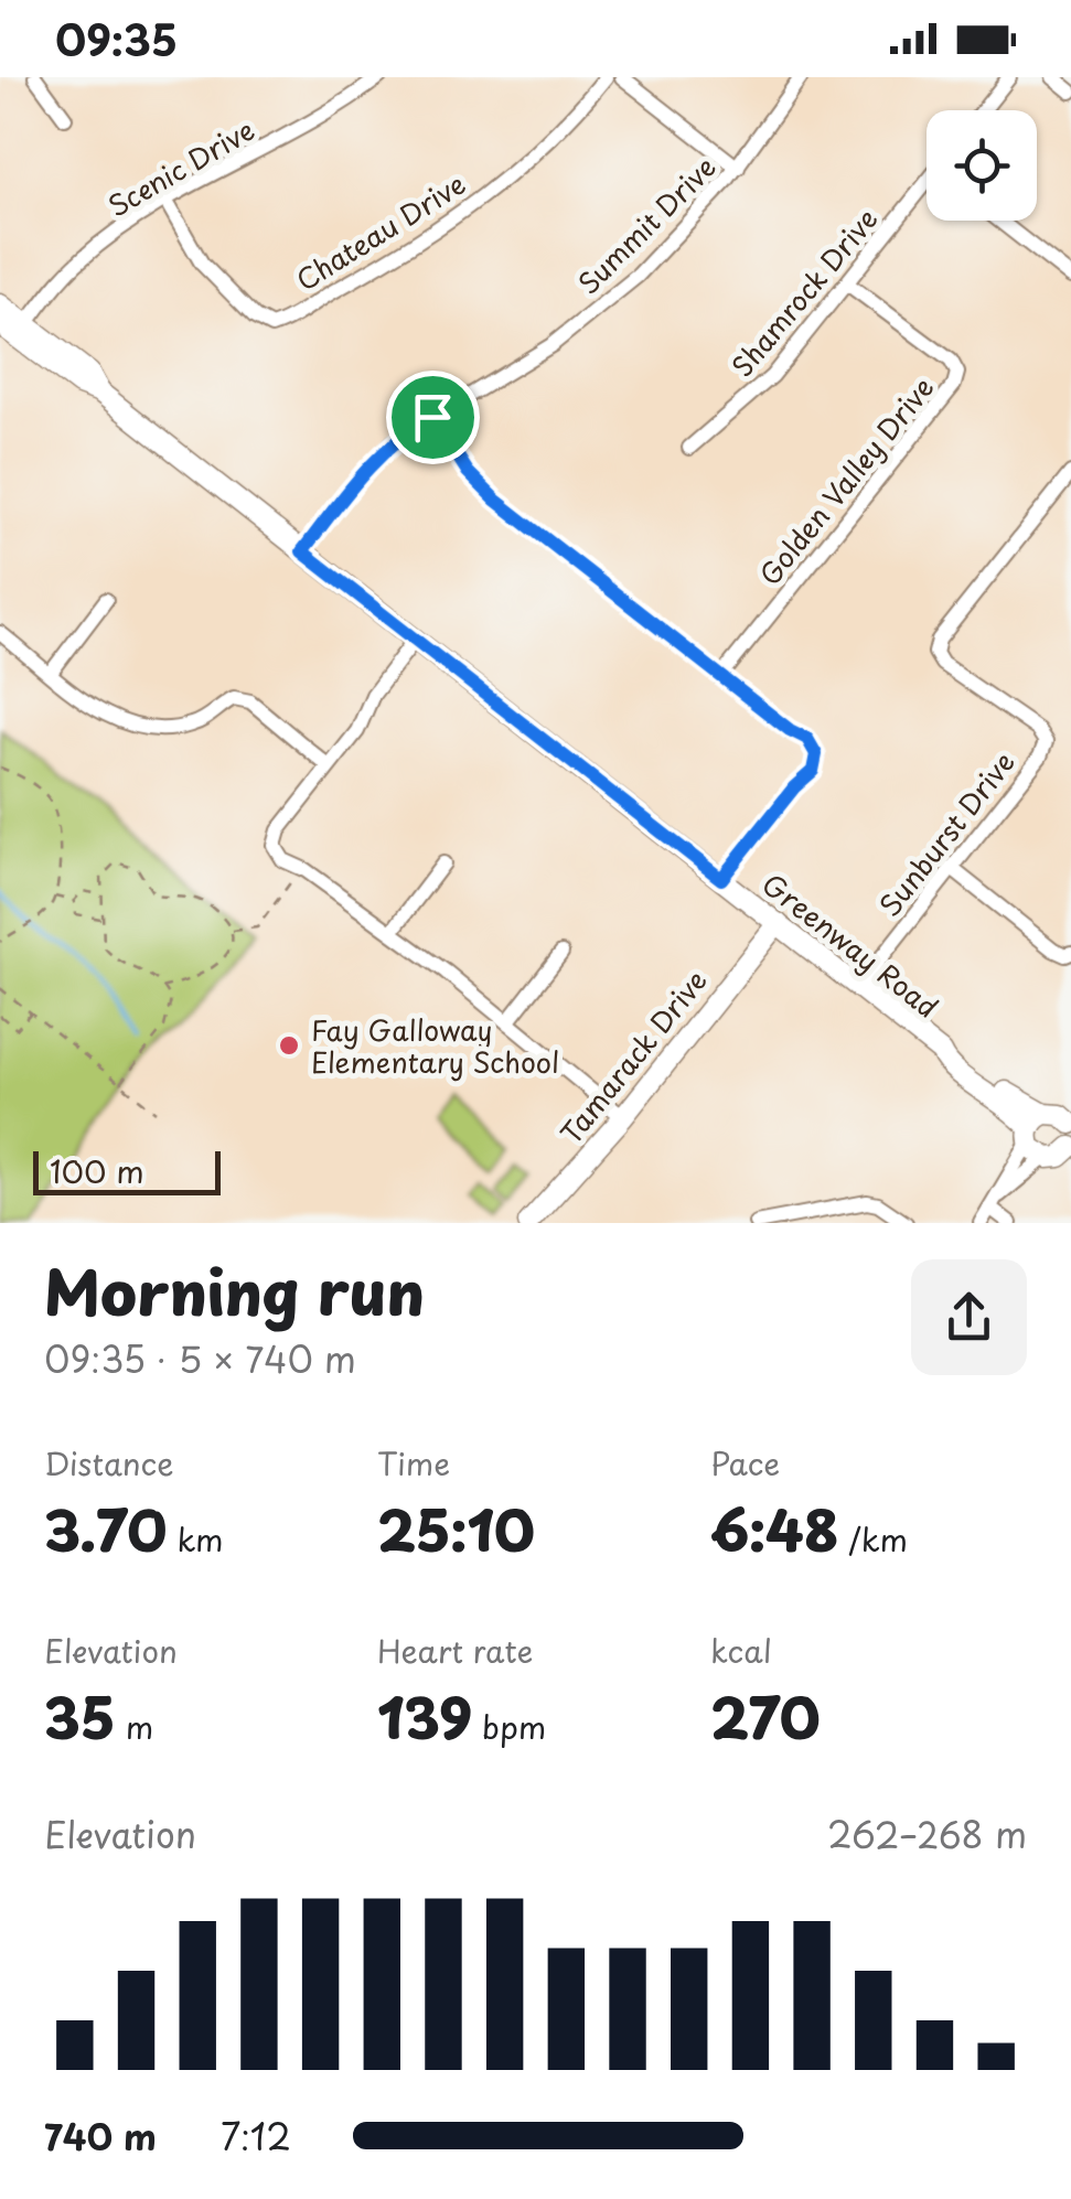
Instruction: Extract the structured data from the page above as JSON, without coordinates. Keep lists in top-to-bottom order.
{
  "streets": {
    "street": [
      "Scenic Drive",
      "Summit Drive",
      "Chateau Drive",
      "Shamrock Drive",
      "Golden Valley Drive",
      "Sunburst Drive",
      "Greenway Road",
      "Tamarack Drive"
    ]
  },
  "crossings": [
    ["Scenic Drive", "Chateau Drive"],
    ["Scenic Drive", "Greenway Road"],
    ["Summit Drive", "Greenway Road"],
    ["Shamrock Drive", "Golden Valley Drive"],
    ["Sunburst Drive", "Greenway Road"],
    ["Greenway Road", "Tamarack Drive"]
  ],
  "places": ["Fay Galloway Elementary School"],
  "scale_bar": "100 m",
  "page": {
    "status": "09:35",
    "scale": "100 m",
    "heading": ["Morning run", "09:35 · 5 × 740 m"],
    "stats": [
      ["Distance", "3.70 km"],
      ["Time", "25:10"],
      ["Pace", "6:48 /km"],
      ["Elevation", "35 m"],
      ["Heart rate", "139 bpm"],
      ["kcal", "270"]
    ],
    "chart": ["Elevation", "262–268 m"],
    "list": [
      {
        "name": "740 m",
        "note": "7:12"
      }
    ]
  }
}
